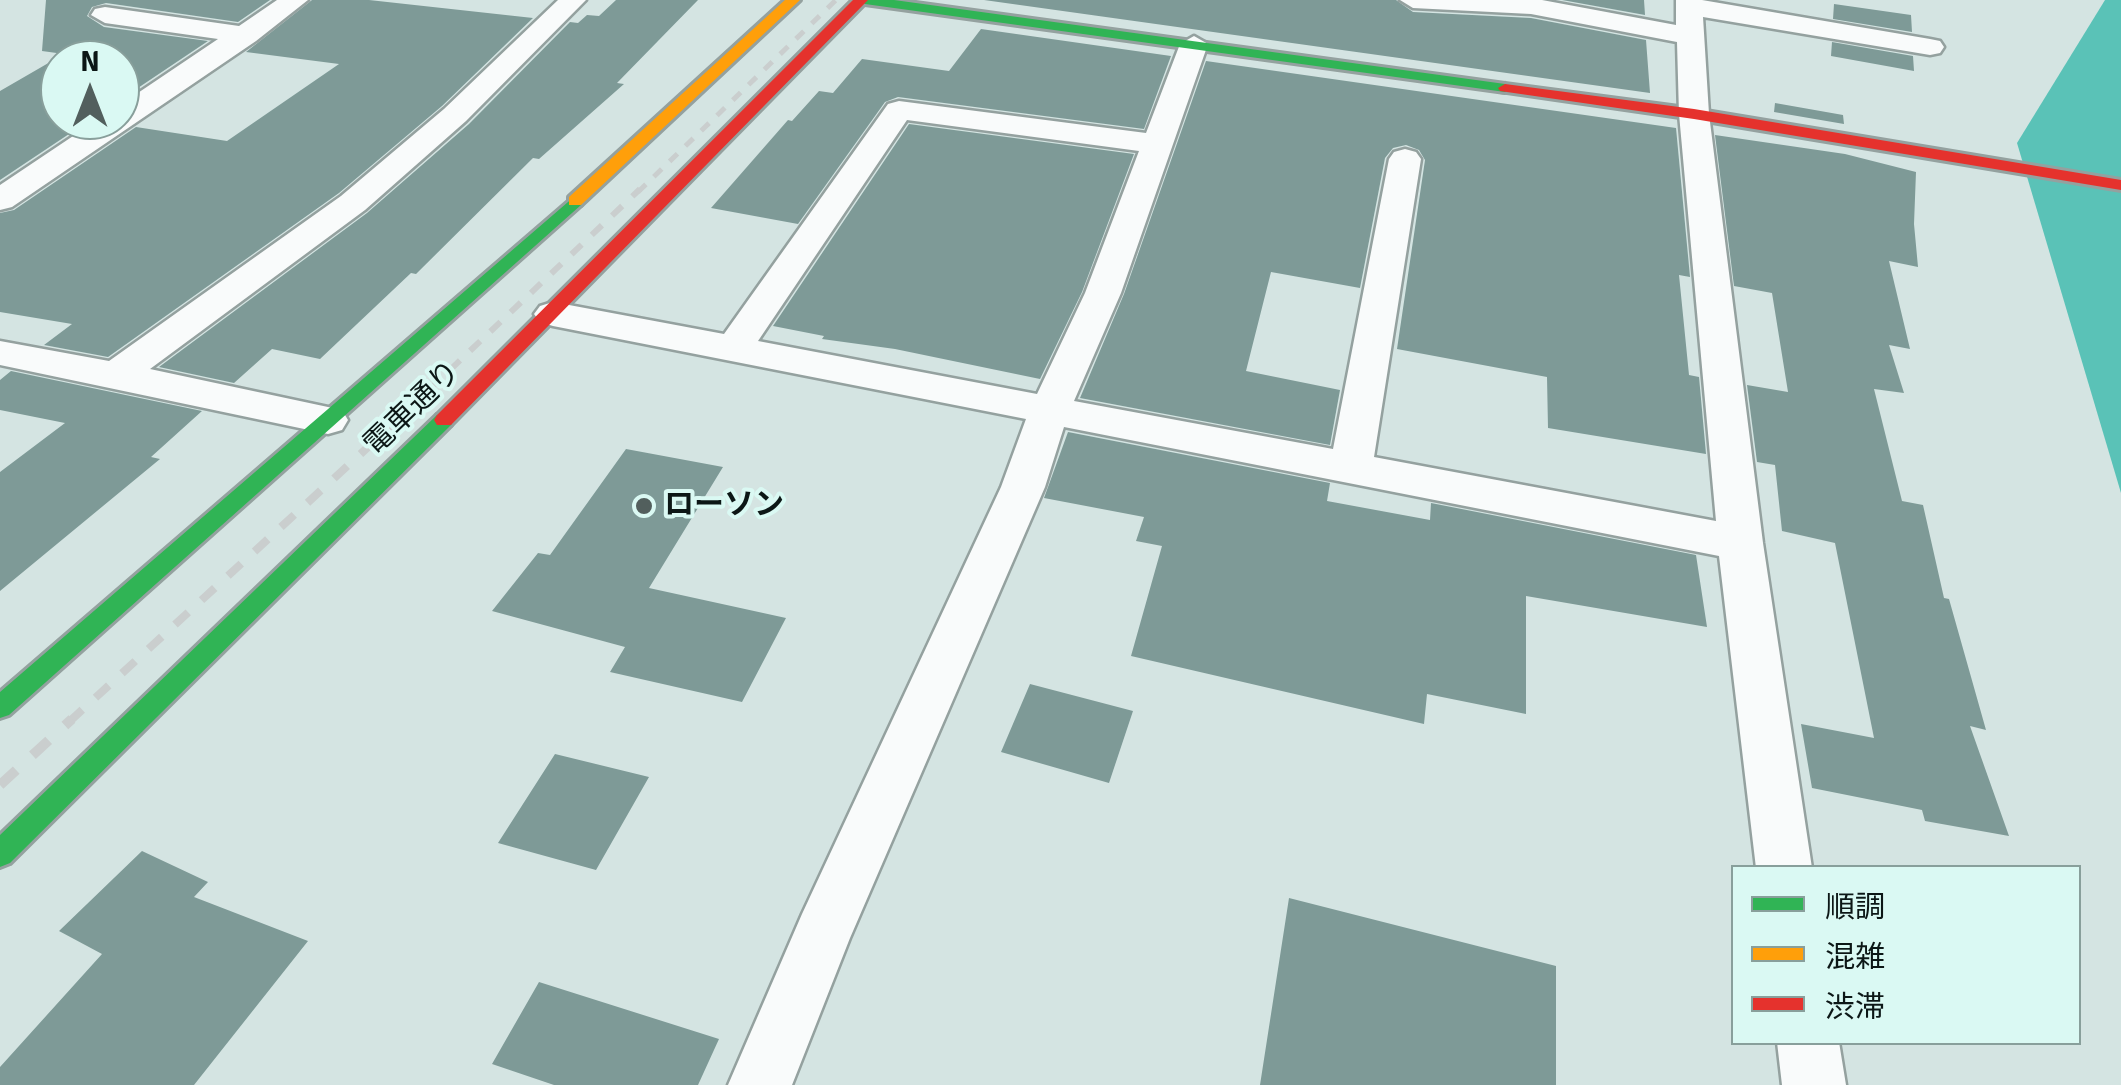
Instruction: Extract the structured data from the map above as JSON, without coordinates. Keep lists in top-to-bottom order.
{
  "streets": {
    "street": ["電車通り"]
  },
  "places": ["ローソン"],
  "legend": ["順調", "混雑", "渋滞"],
  "north": "top"
}
